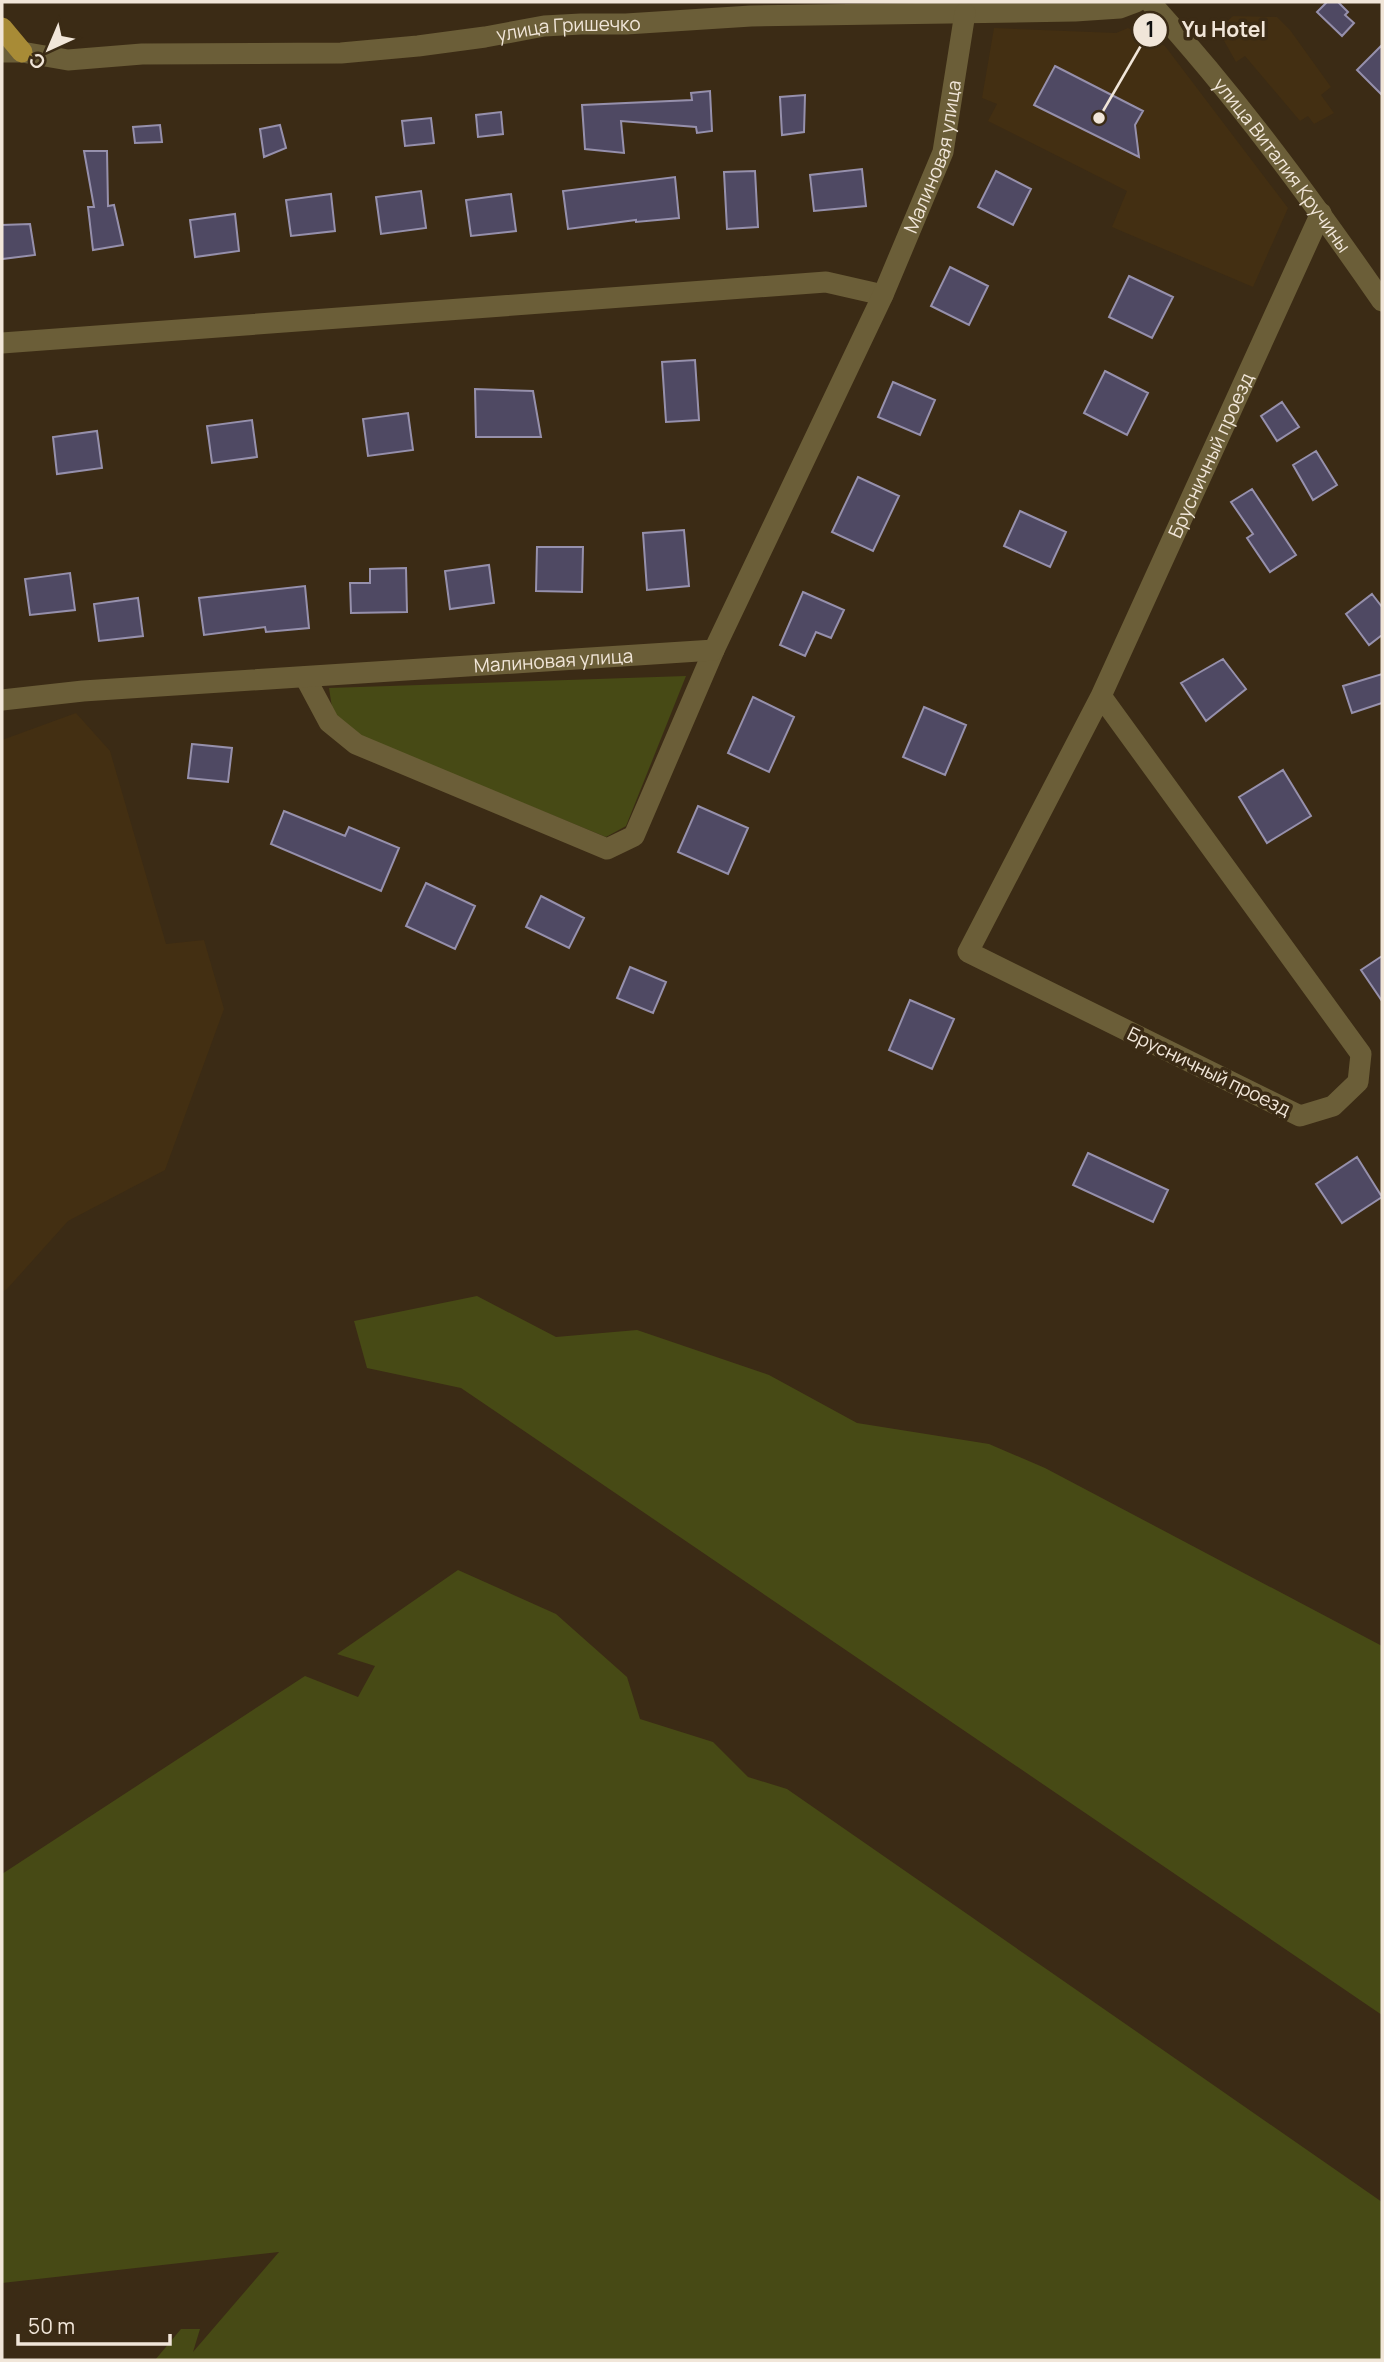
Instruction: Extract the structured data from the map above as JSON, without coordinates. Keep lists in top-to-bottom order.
{
  "streets": {
    "street": [
      "улица Гришечко",
      "Малиновая улица",
      "улица Виталия Кручины",
      "Брусничный проезд"
    ]
  },
  "crossings": [
    ["улица Гришечко", "Малиновая улица"],
    ["улица Виталия Кручины", "Брусничный проезд"]
  ],
  "places": ["Yu Hotel"],
  "scale_bar": "50 m",
  "north": "bottom left"
}
